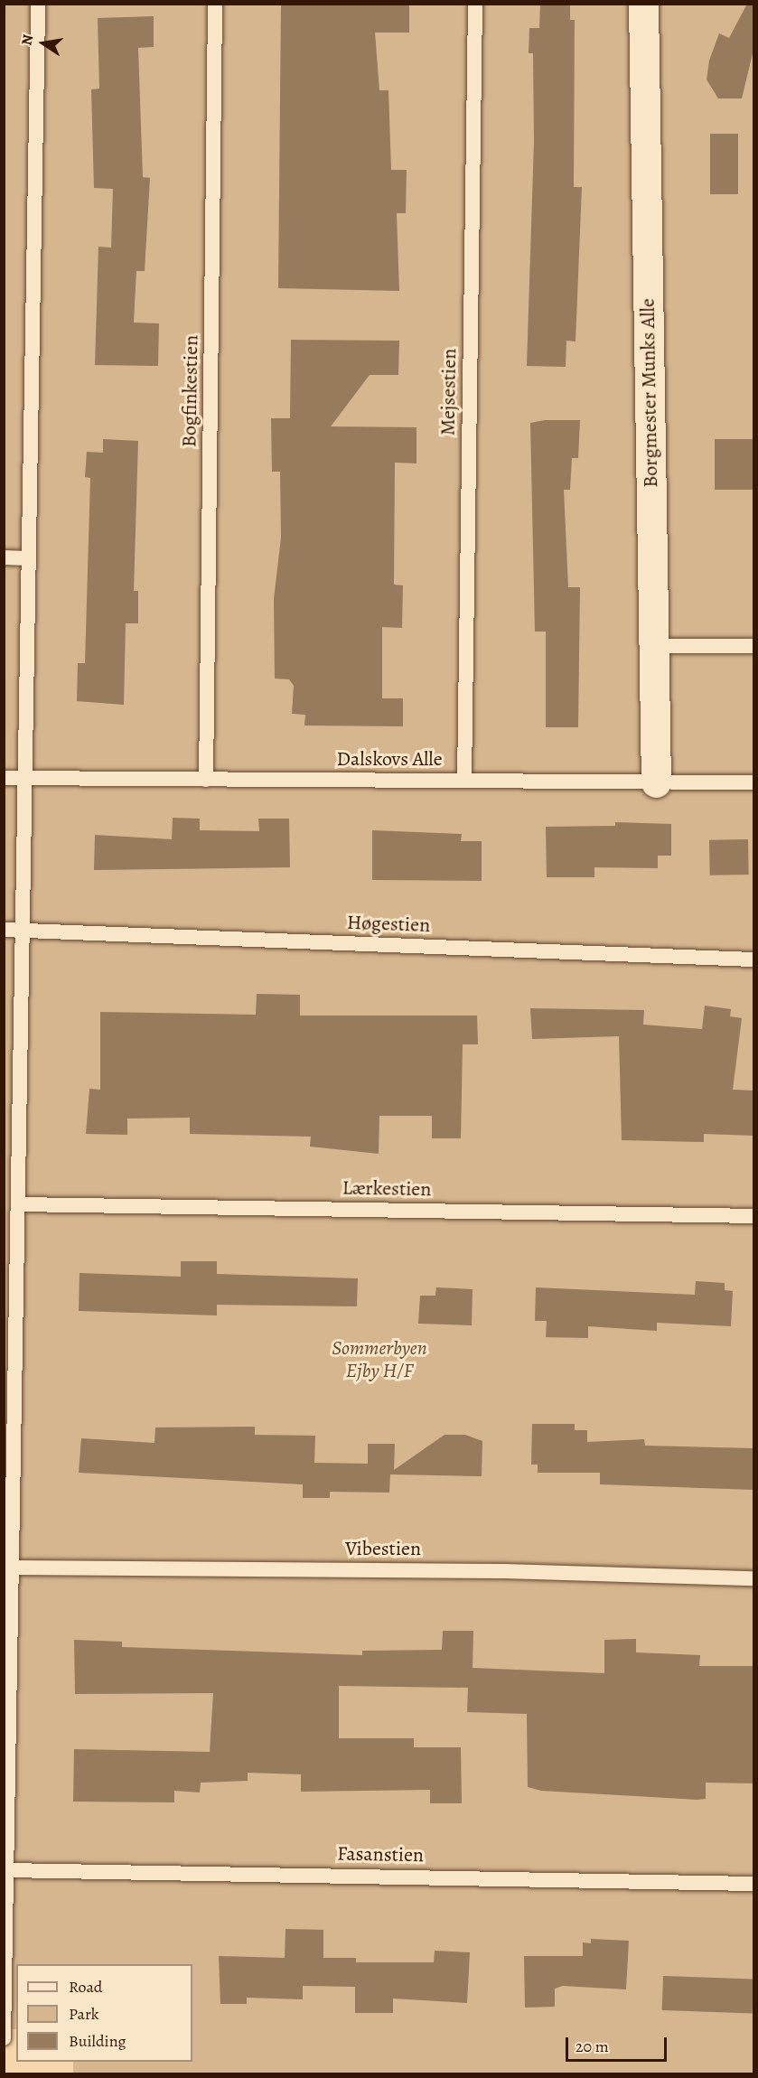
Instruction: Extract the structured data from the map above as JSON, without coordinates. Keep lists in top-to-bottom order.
{
  "streets": {
    "street": ["Borgmester Munks Alle"],
    "lane": [
      "Bogfinkestien",
      "Mejsestien",
      "Dalskovs Alle",
      "Høgestien",
      "Lærkestien",
      "Vibestien",
      "Fasanstien"
    ]
  },
  "crossings": [
    ["Bogfinkestien", "Dalskovs Alle"],
    ["Mejsestien", "Dalskovs Alle"],
    ["Borgmester Munks Alle", "Dalskovs Alle"]
  ],
  "parks": ["Sommerbyen Ejby H/F"],
  "legend": ["Road", "Park", "Building"],
  "scale_bar": "20 m",
  "north": "left"
}
